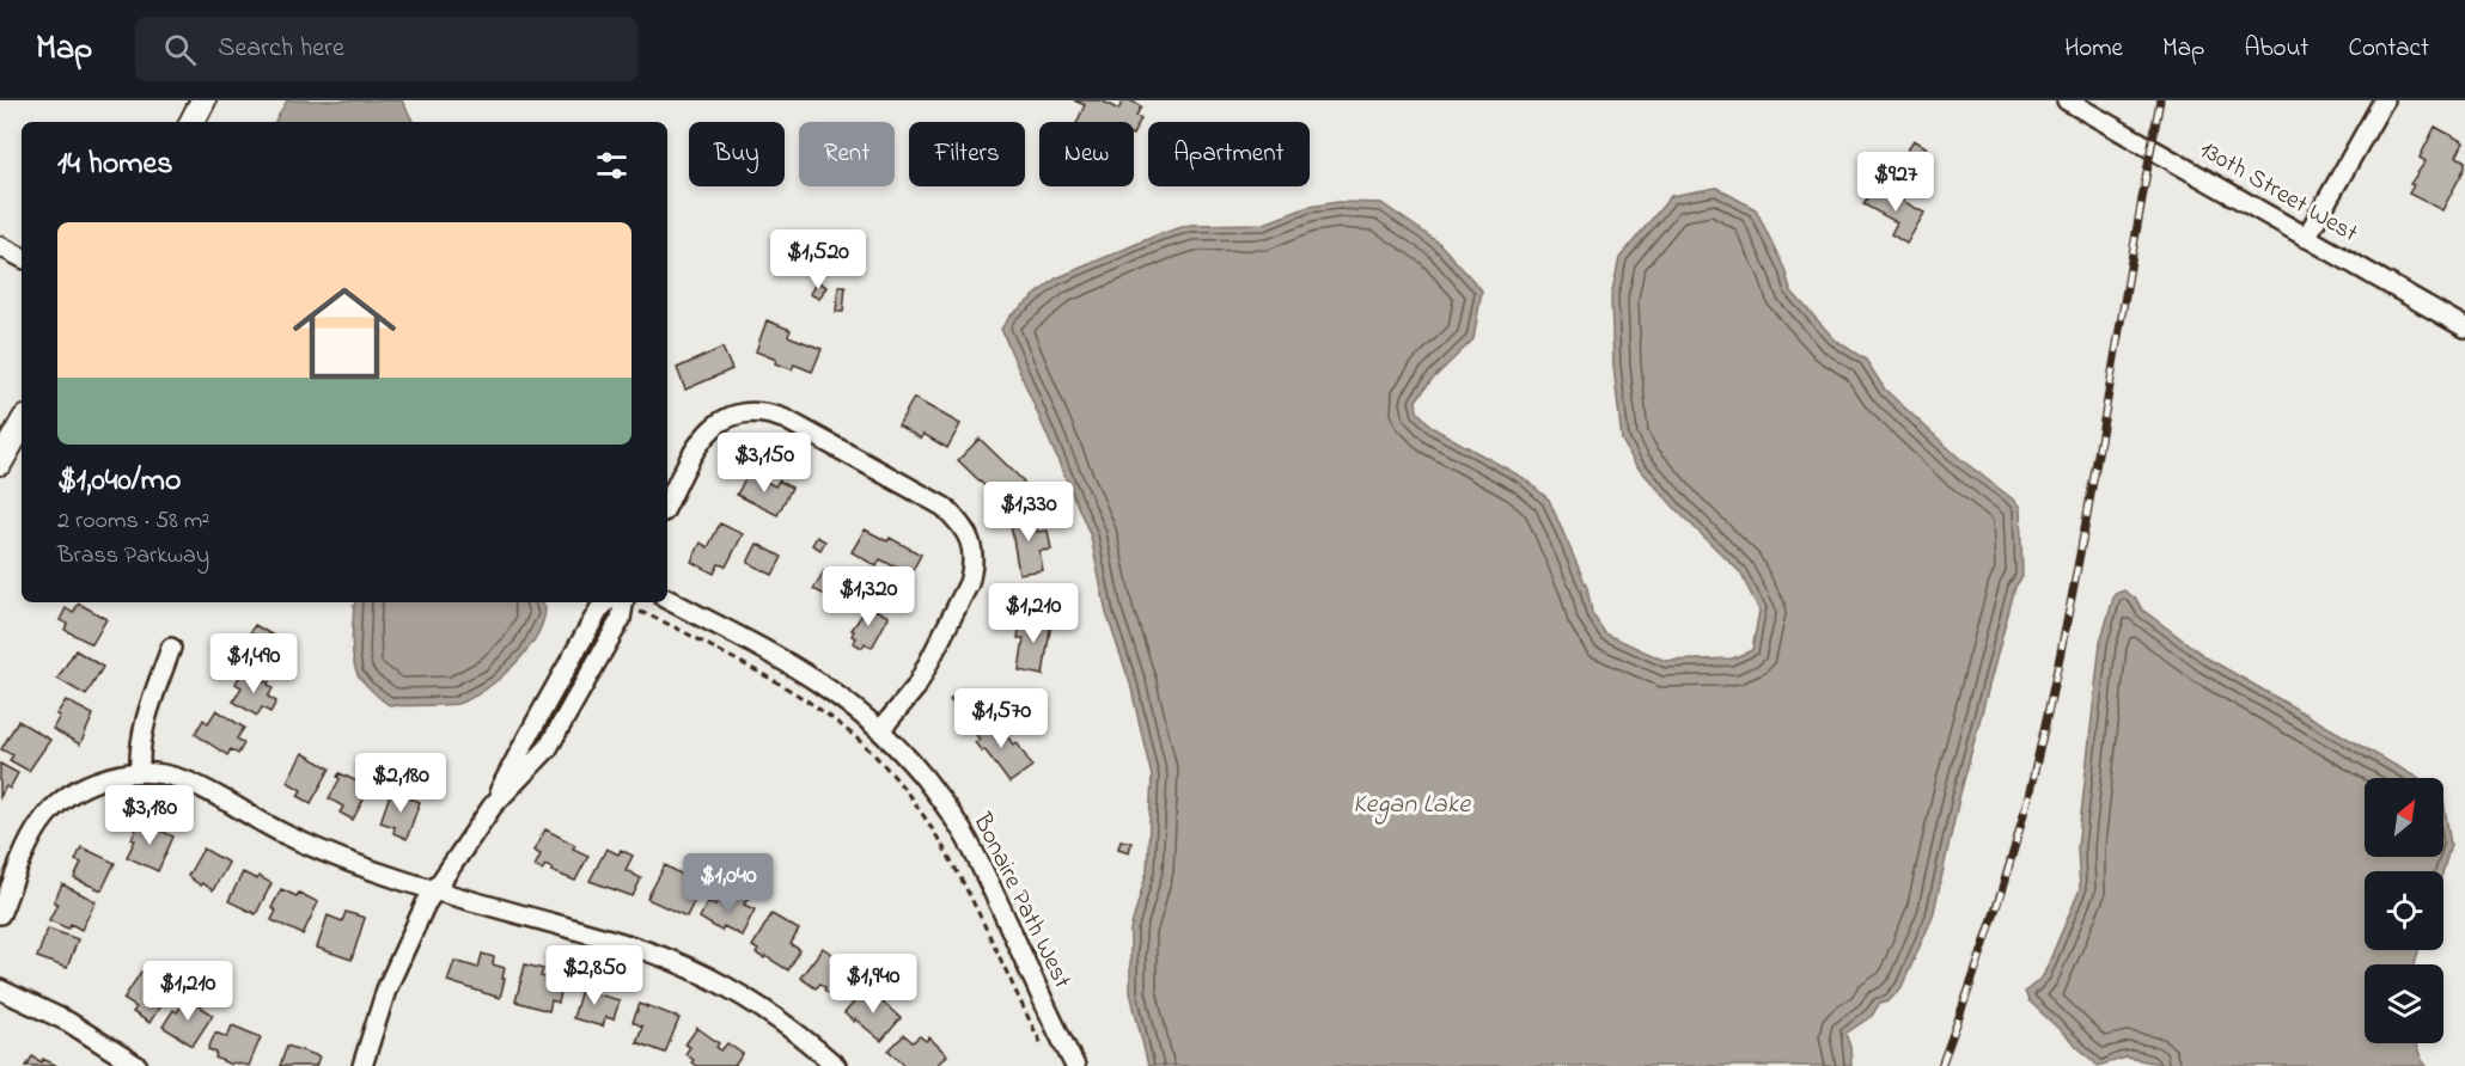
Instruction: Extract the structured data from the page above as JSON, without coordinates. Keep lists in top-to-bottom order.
{
  "streets": {
    "street": ["130th Street West", "Bonaire Path West"]
  },
  "water": ["Kegan Lake"],
  "north": "top right",
  "page": {
    "header": "Map",
    "search": "Search here",
    "nav": [
      "Home",
      "Map",
      "About",
      "Contact"
    ],
    "chip": [
      "Buy",
      "Rent",
      "Filters",
      "New",
      "Apartment"
    ],
    "heading": "14 homes",
    "price": [
      "$927",
      "$1,520",
      "$3,150",
      "$1,330",
      "$1,320",
      "$1,210",
      "$1,490",
      "$1,570",
      "$2,180",
      "$3,180",
      "$1,040",
      "$2,850",
      "$1,940",
      "$1,210"
    ],
    "list": [
      {
        "name": "$1,040/mo",
        "note": "2 rooms · 58 m² · Brass Parkway"
      }
    ]
  }
}
